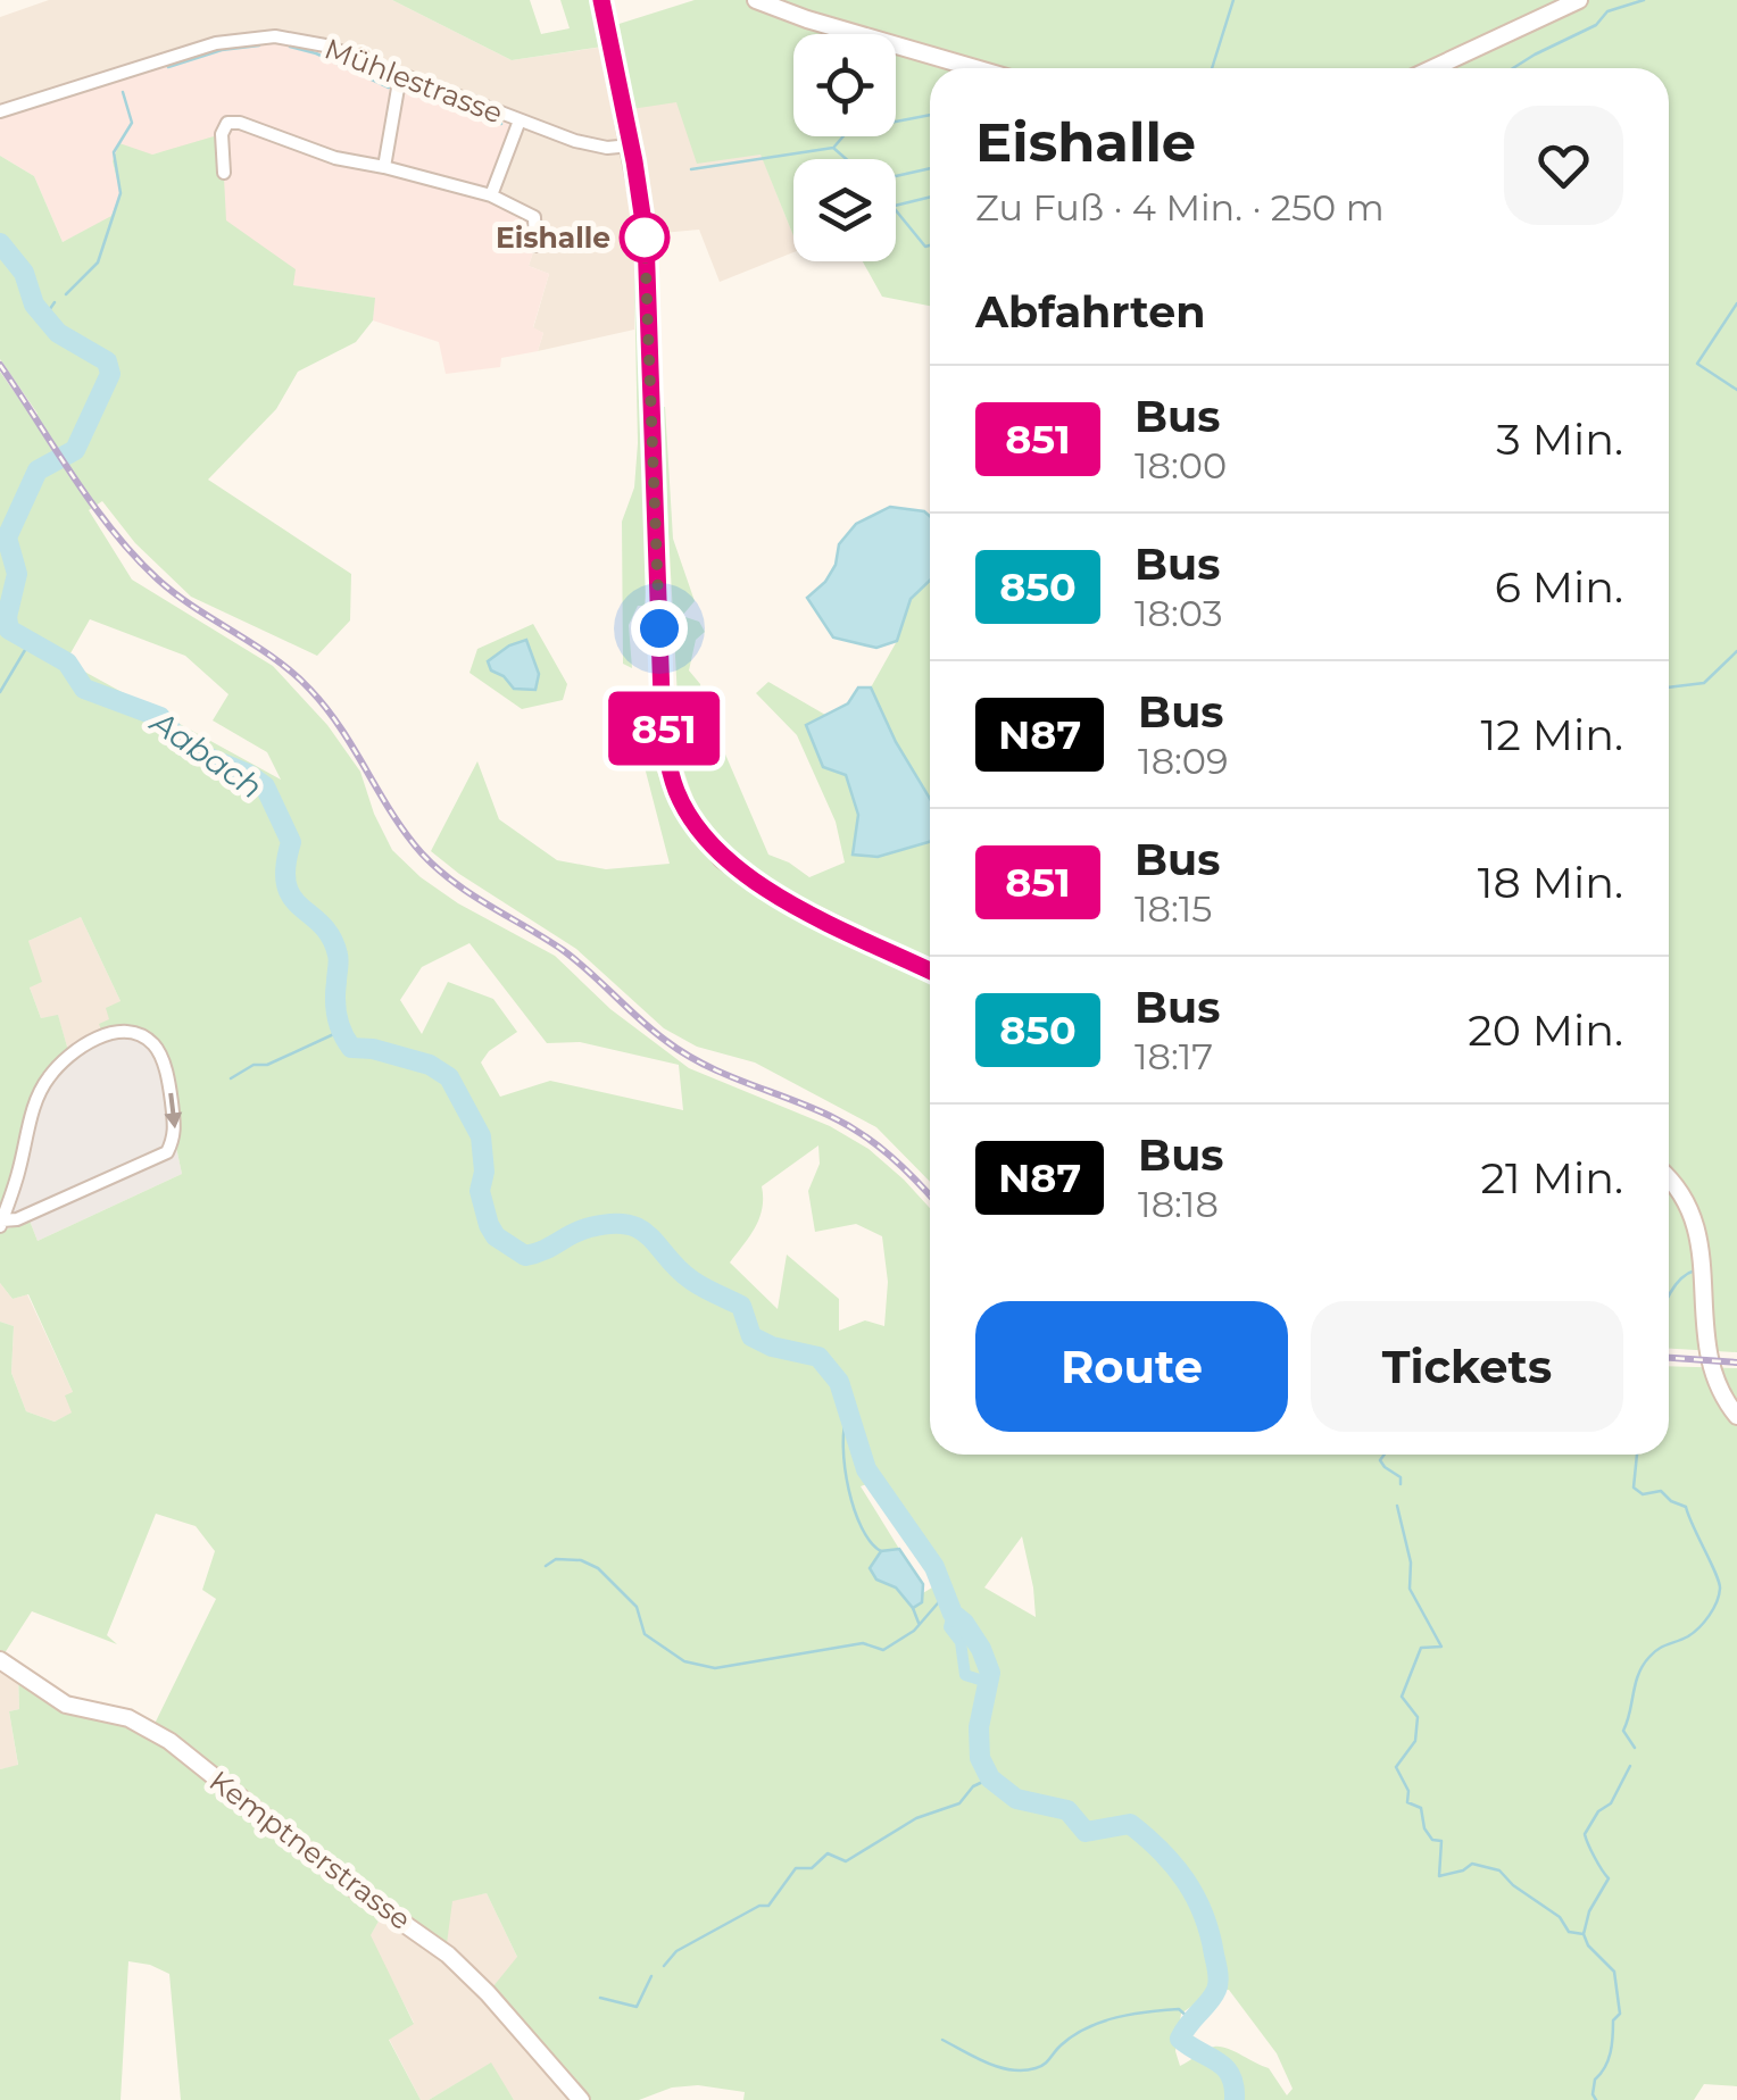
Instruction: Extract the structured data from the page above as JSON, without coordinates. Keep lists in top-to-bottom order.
{
  "streets": {
    "main road": ["Kemptnerstrasse"],
    "street": ["Mühlestrasse"]
  },
  "water": ["Aabach"],
  "places": ["Eishalle"],
  "lines": ["bus line 851"],
  "page": {
    "on_map": "851",
    "heading": [
      ["Eishalle", "Zu Fuß · 4 Min. · 250 m"],
      "Abfahrten"
    ],
    "list": [
      {
        "mark": "851",
        "name": "Bus",
        "note": "18:00",
        "value": "3 Min."
      },
      {
        "mark": "850",
        "name": "Bus",
        "note": "18:03",
        "value": "6 Min."
      },
      {
        "mark": "N87",
        "name": "Bus",
        "note": "18:09",
        "value": "12 Min."
      },
      {
        "mark": "851",
        "name": "Bus",
        "note": "18:15",
        "value": "18 Min."
      },
      {
        "mark": "850",
        "name": "Bus",
        "note": "18:17",
        "value": "20 Min."
      },
      {
        "mark": "N87",
        "name": "Bus",
        "note": "18:18",
        "value": "21 Min."
      }
    ],
    "buttons": ["Route", "Tickets"]
  }
}
